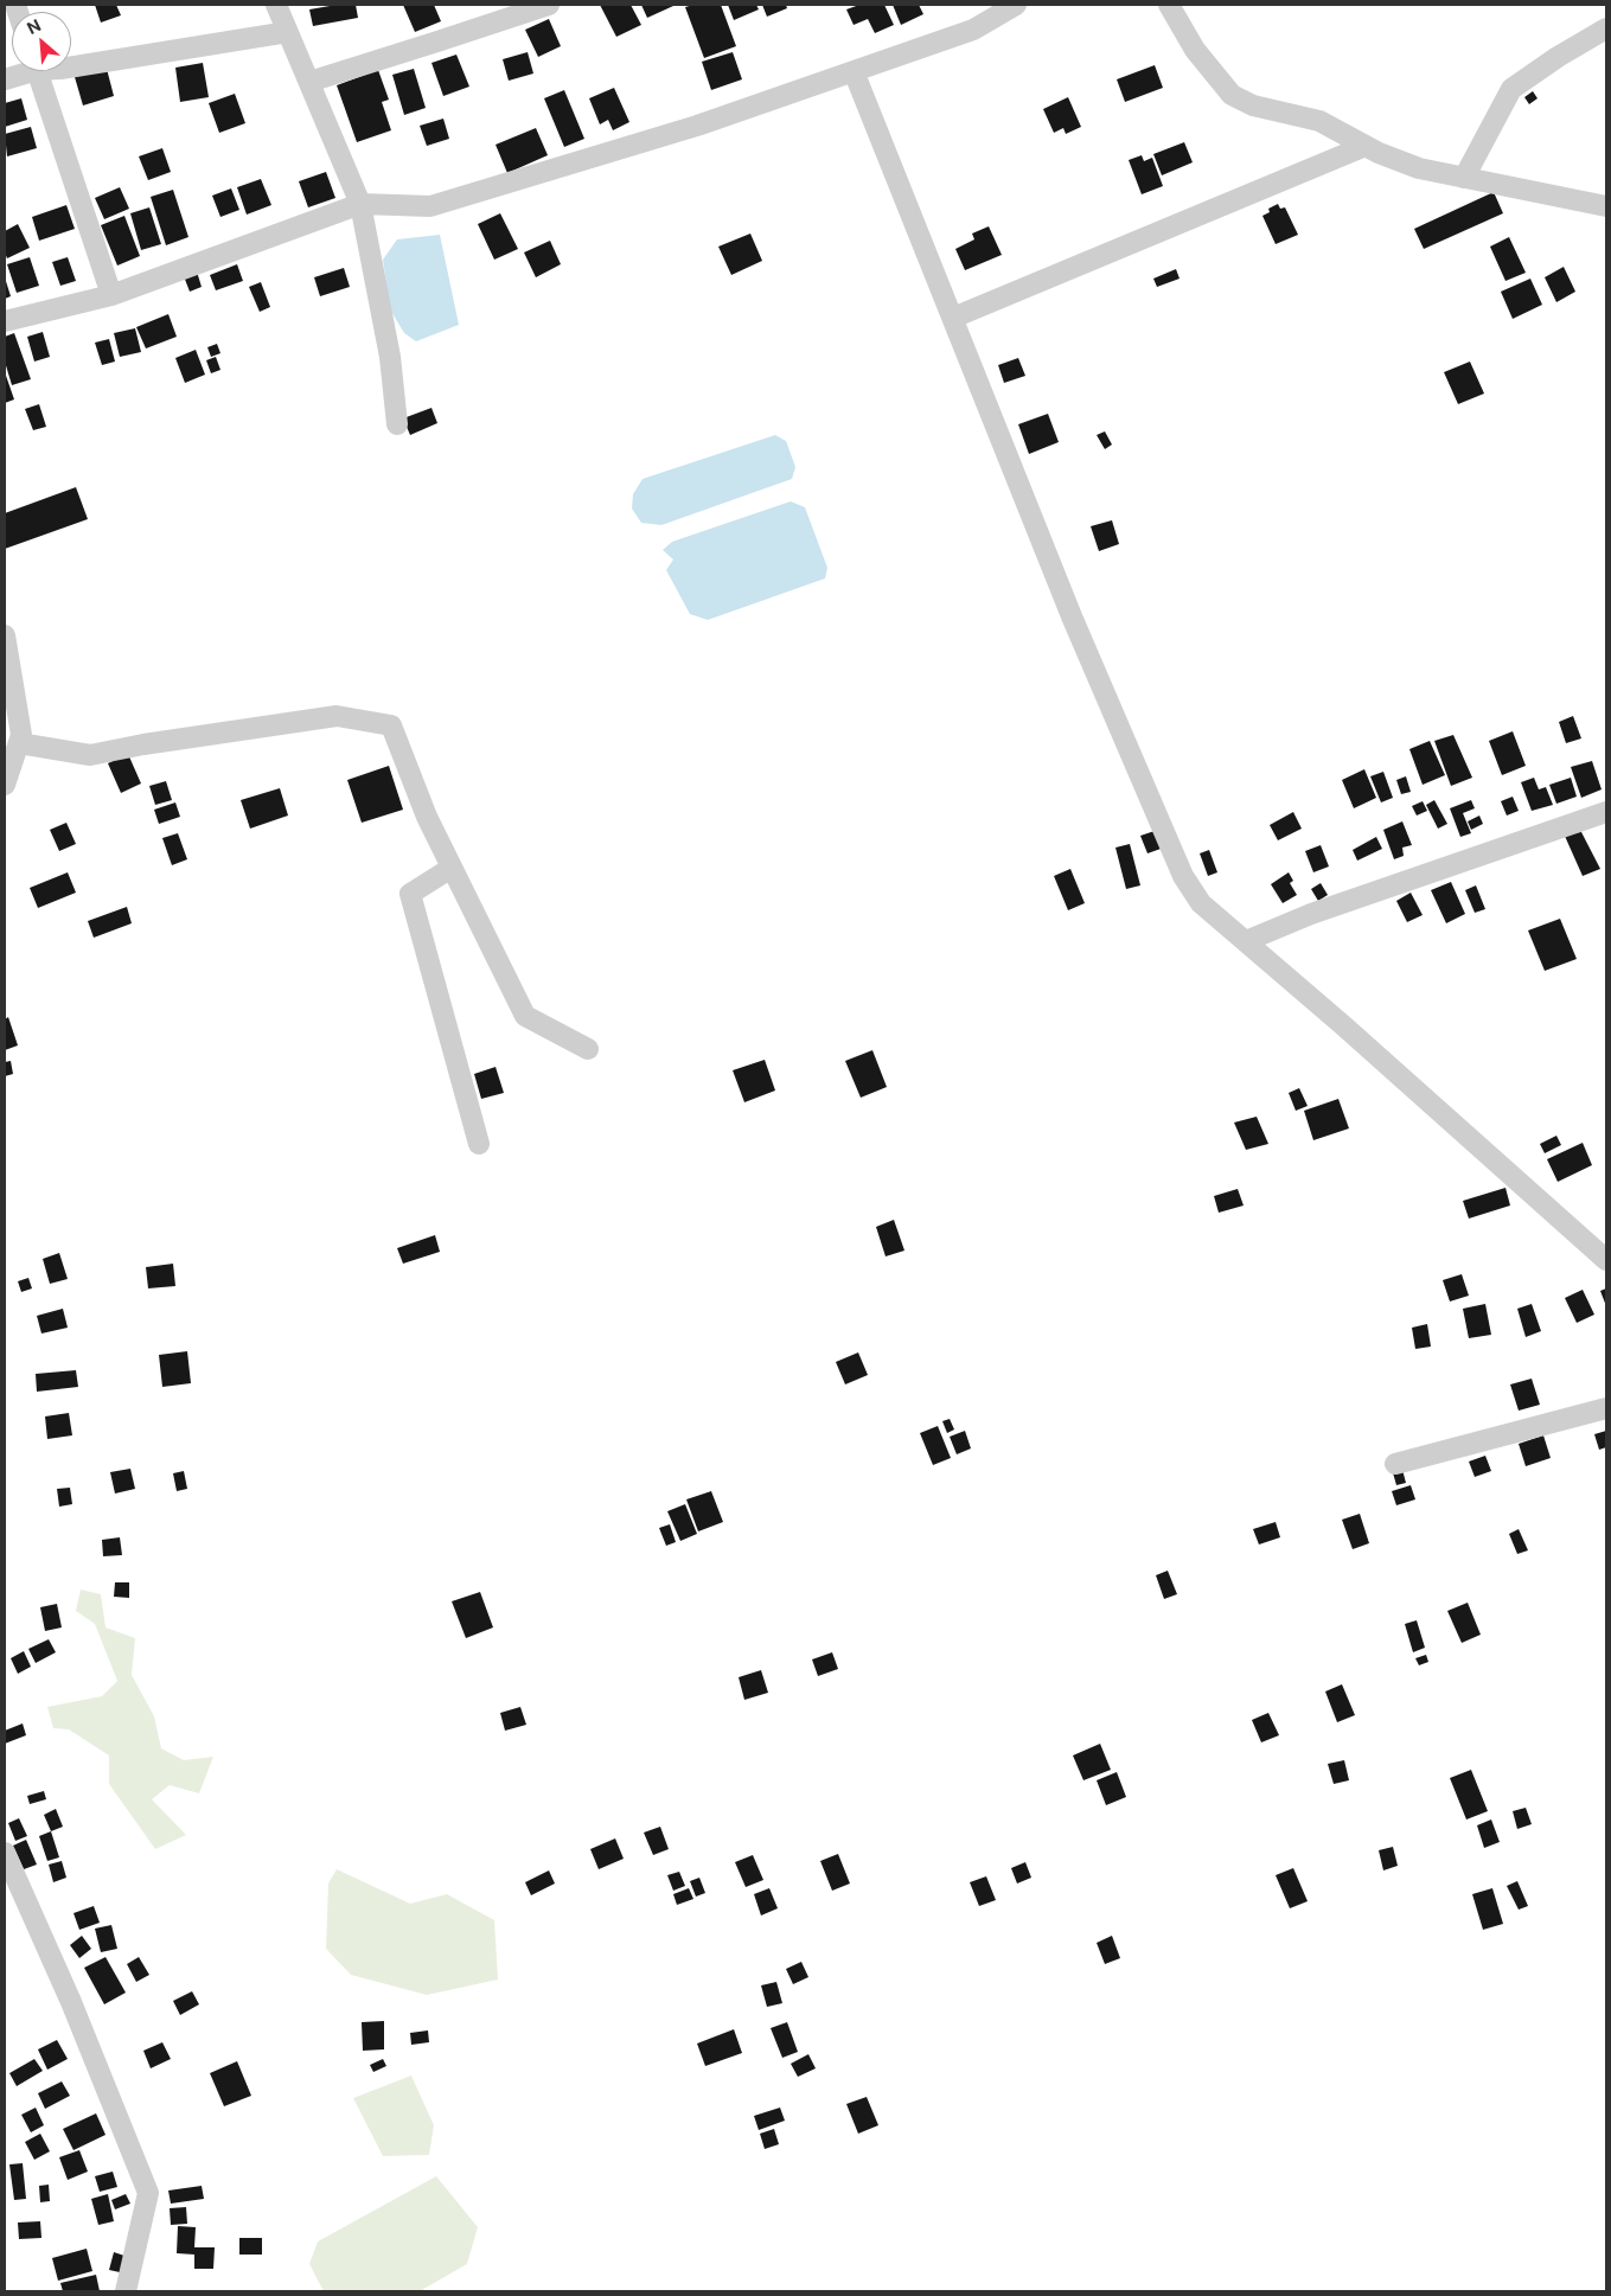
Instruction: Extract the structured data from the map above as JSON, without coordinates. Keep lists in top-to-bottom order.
{
  "north": "top left"
}
